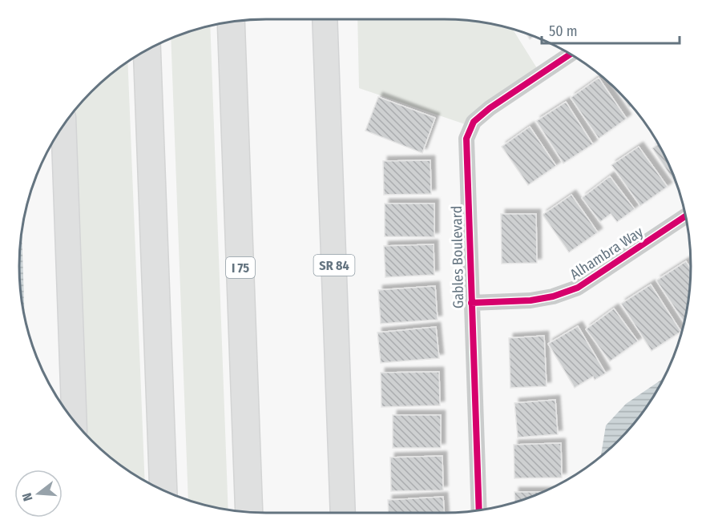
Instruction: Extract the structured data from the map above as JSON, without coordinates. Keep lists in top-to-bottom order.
{
  "streets": {
    "highway": ["I 75"],
    "main road": ["SR 84"],
    "street": ["Alhambra Way", "Gables Boulevard"]
  },
  "crossings": [
    ["Alhambra Way", "Gables Boulevard"]
  ],
  "scale_bar": "50 m",
  "north": "left"
}
